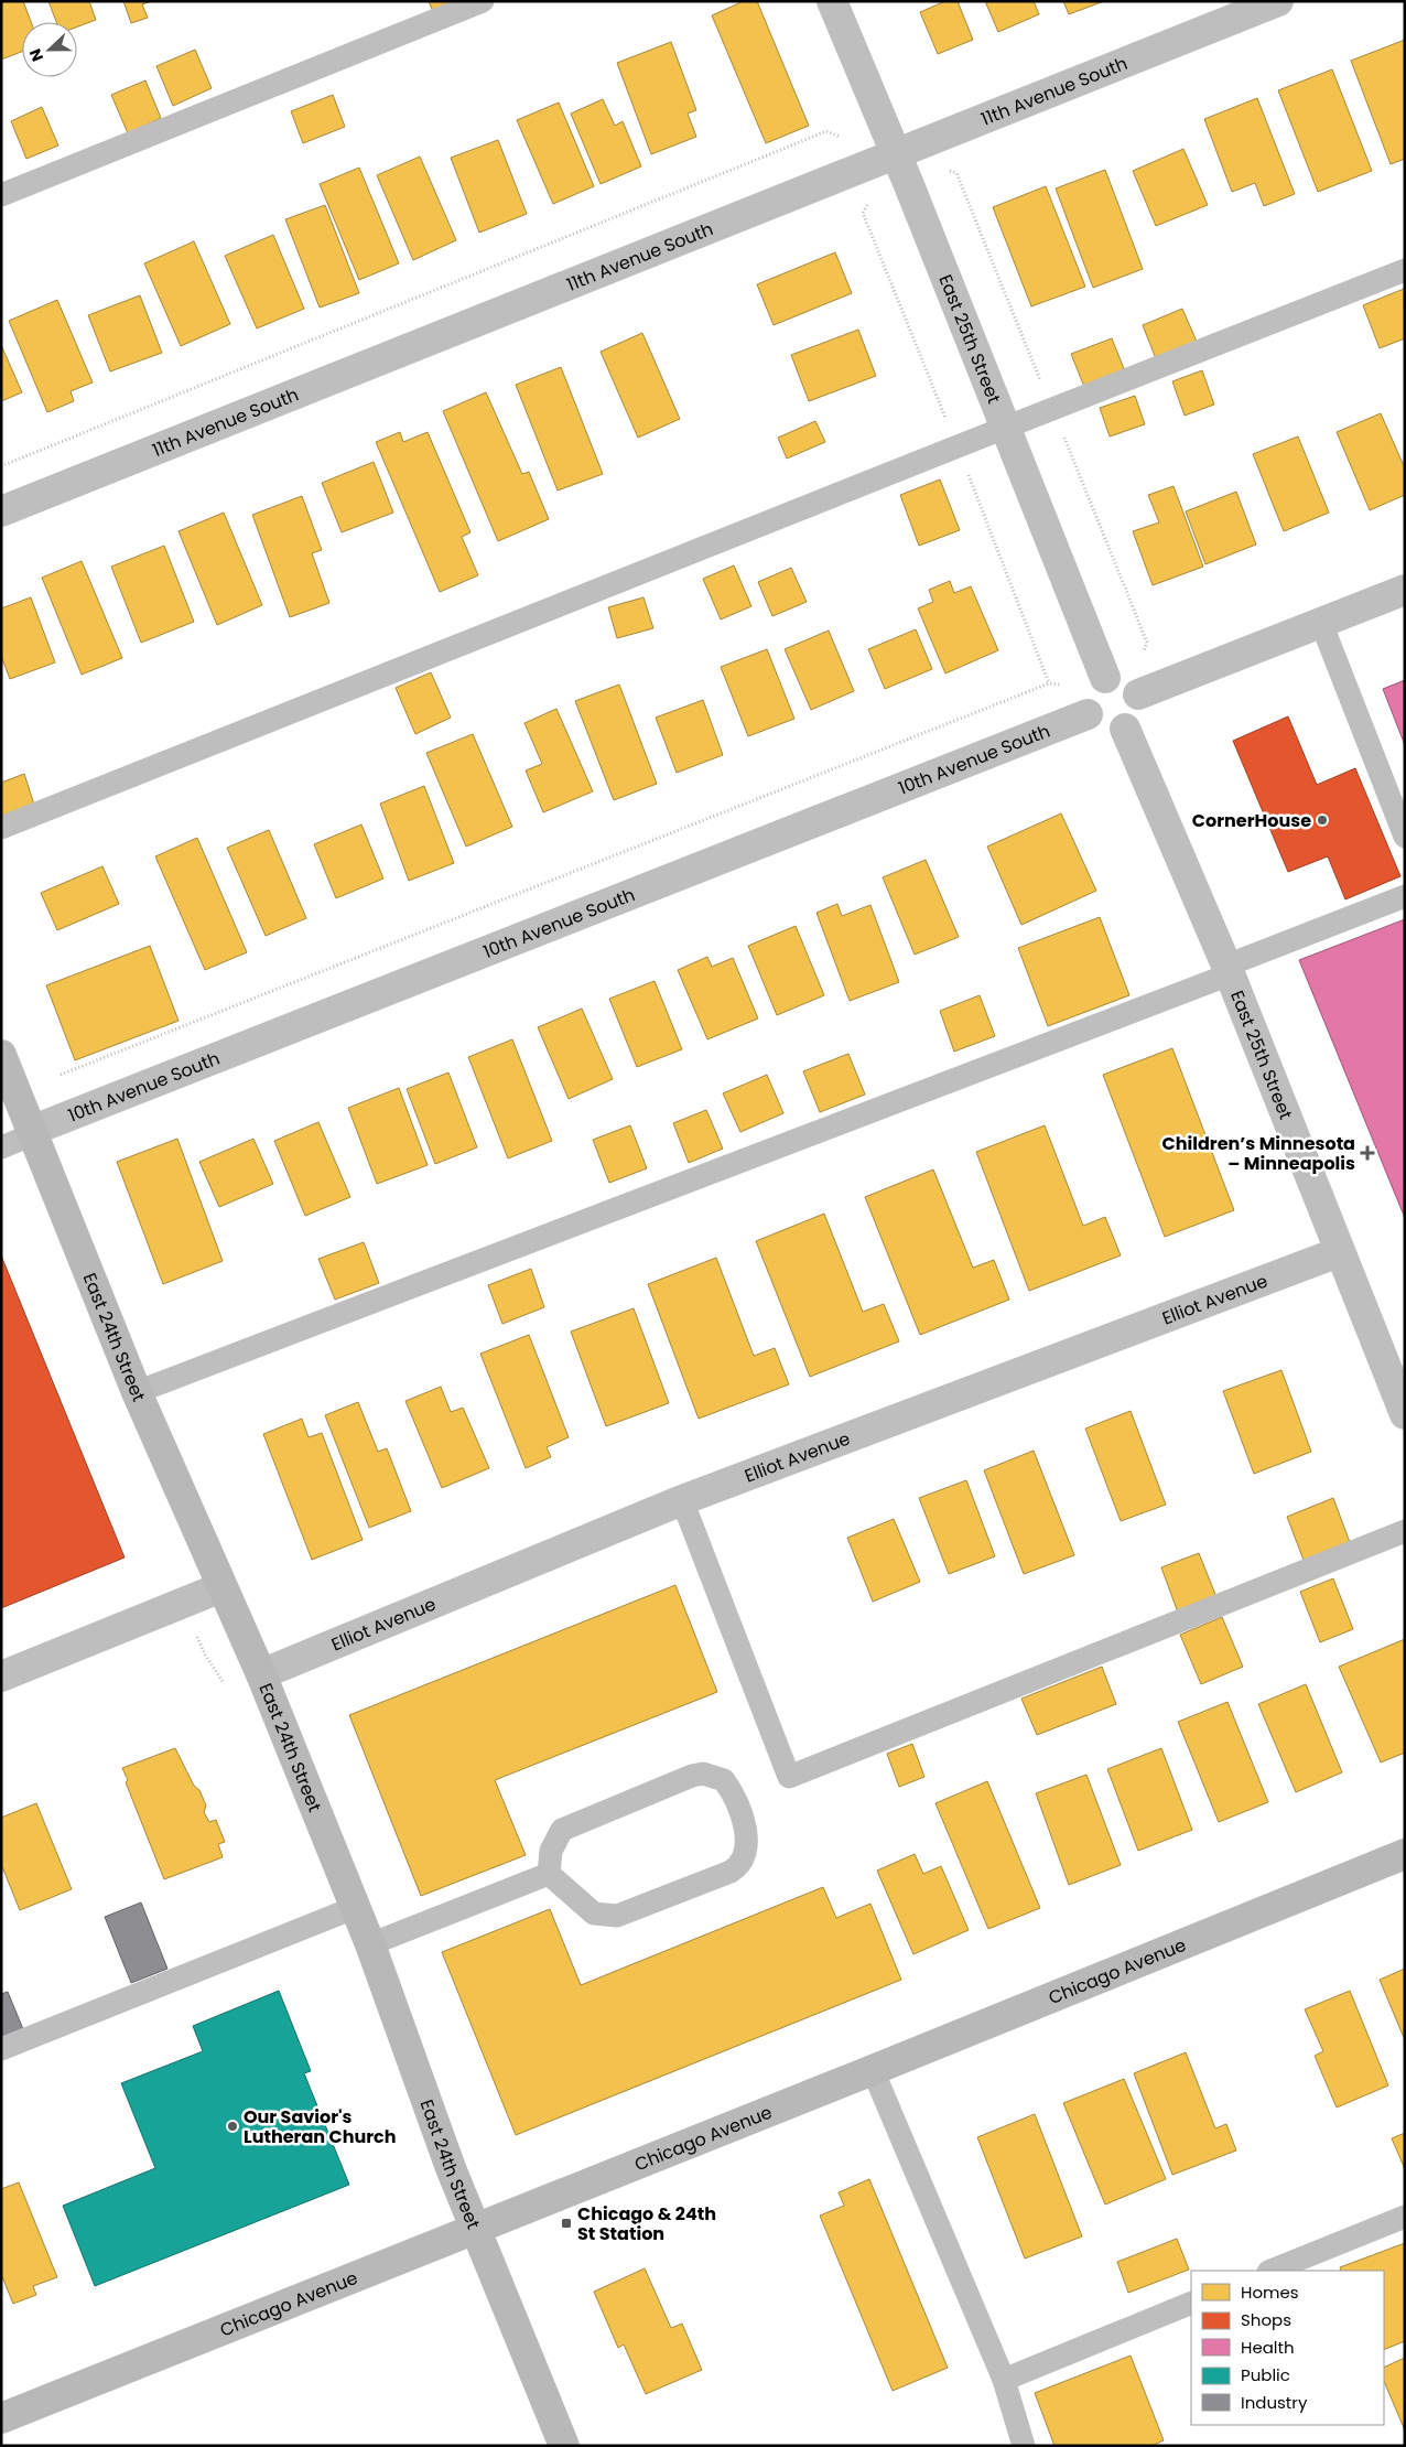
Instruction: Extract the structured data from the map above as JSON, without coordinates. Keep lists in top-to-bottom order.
{
  "streets": {
    "street": [
      "11th Avenue South",
      "East 25th Street",
      "10th Avenue South",
      "Elliot Avenue",
      "East 24th Street",
      "Chicago Avenue"
    ]
  },
  "crossings": [
    ["11th Avenue South", "East 25th Street"],
    ["East 25th Street", "10th Avenue South"],
    ["East 25th Street", "Elliot Avenue"],
    ["10th Avenue South", "East 24th Street"],
    ["Elliot Avenue", "East 24th Street"],
    ["East 24th Street", "Chicago Avenue"]
  ],
  "places": {
    "other": ["CornerHouse", "Our Savior's Lutheran Church"],
    "health": ["Children’s Minnesota – Minneapolis"],
    "transit": ["Chicago & 24th St Station"]
  },
  "legend": [
    "Homes",
    "Shops",
    "Health",
    "Public",
    "Industry"
  ],
  "north": "left"
}
